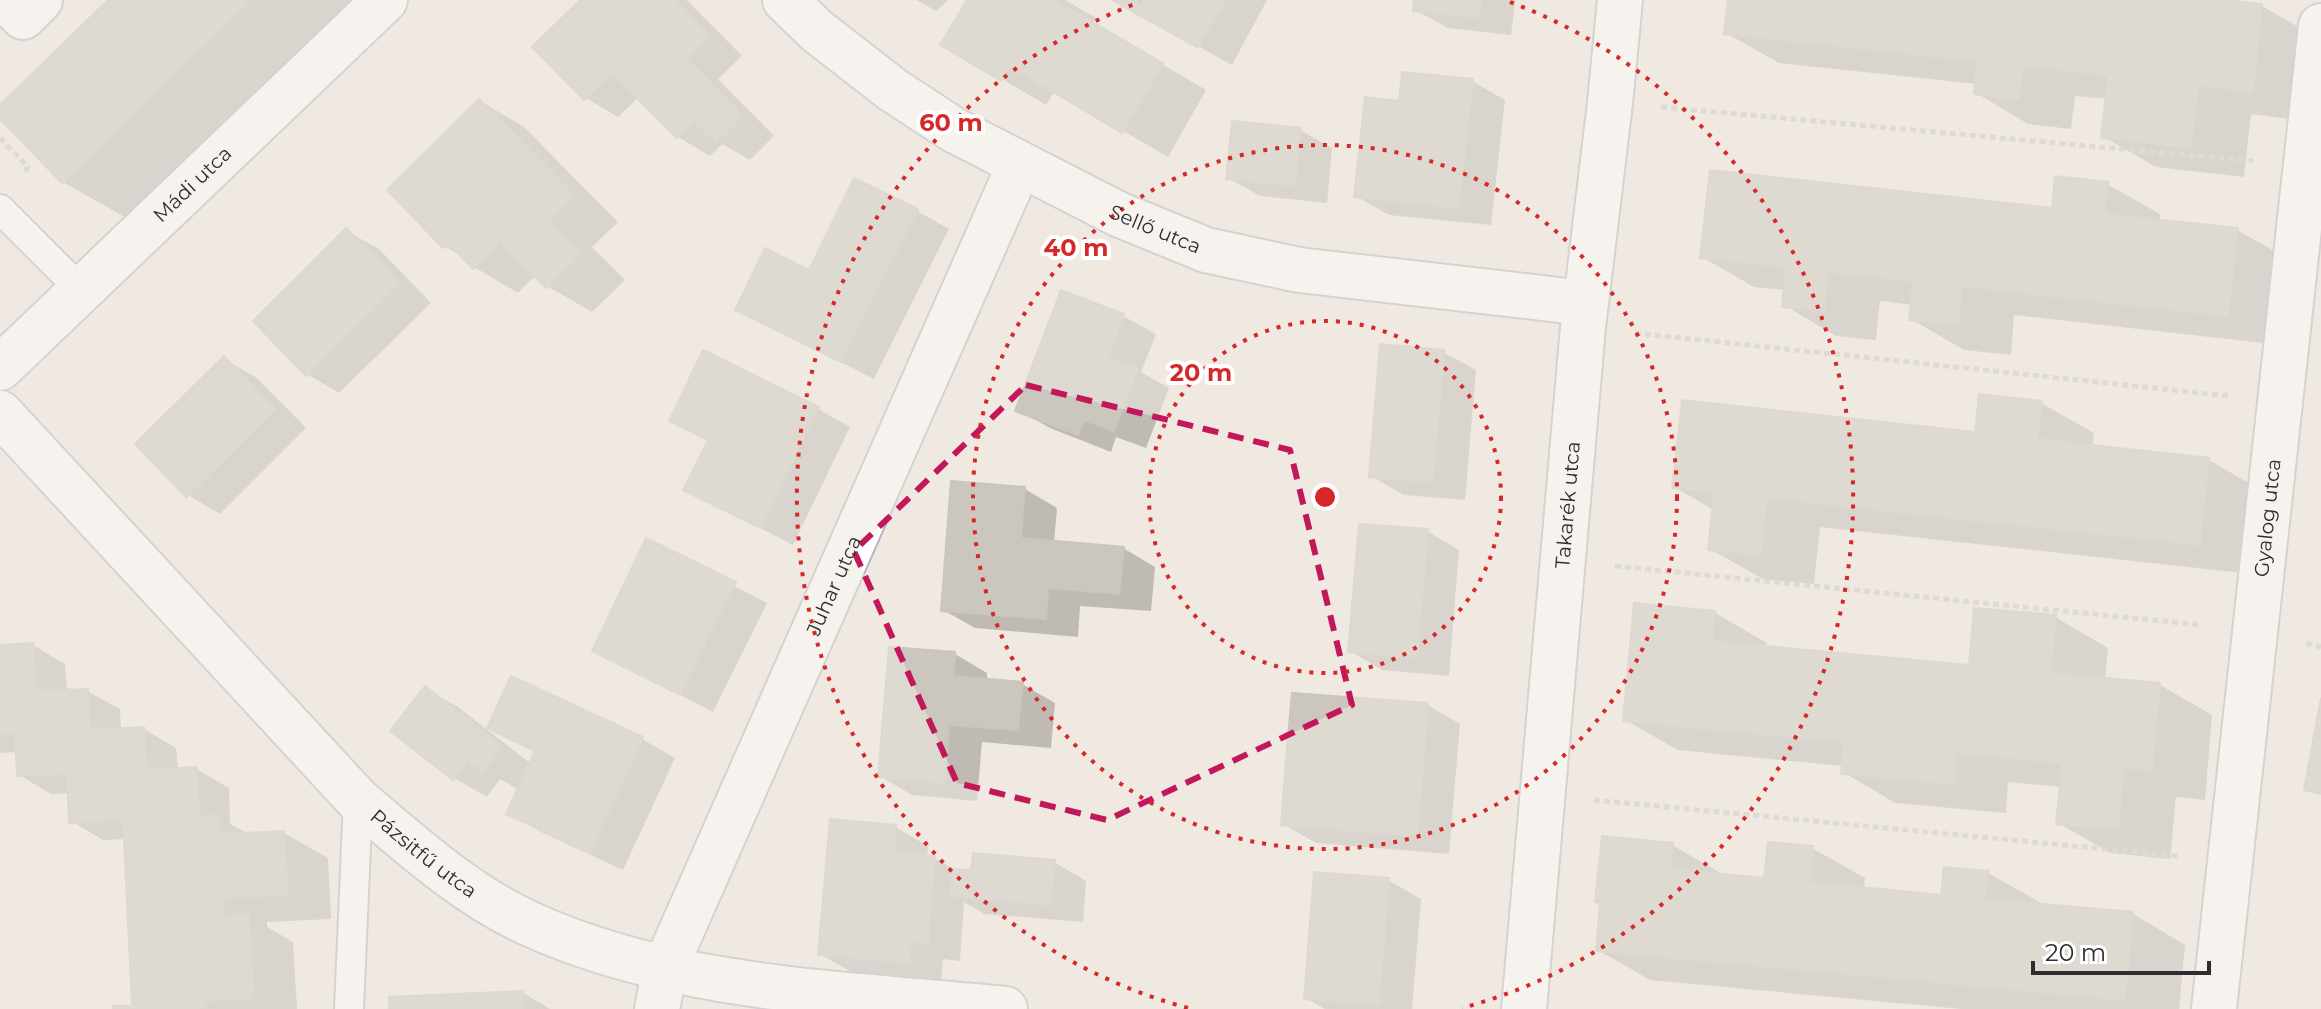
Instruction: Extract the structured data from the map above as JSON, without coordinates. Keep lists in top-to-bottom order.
{
  "streets": {
    "street": [
      "Mádi utca",
      "Sellő utca",
      "Takarék utca",
      "Gyalog utca",
      "Juhar utca",
      "Pázsitfű utca"
    ]
  },
  "crossings": [
    ["Sellő utca", "Takarék utca"],
    ["Sellő utca", "Juhar utca"],
    ["Juhar utca", "Pázsitfű utca"]
  ],
  "scale_bar": "20 m",
  "rings": ["60 m", "40 m", "20 m"]
}
